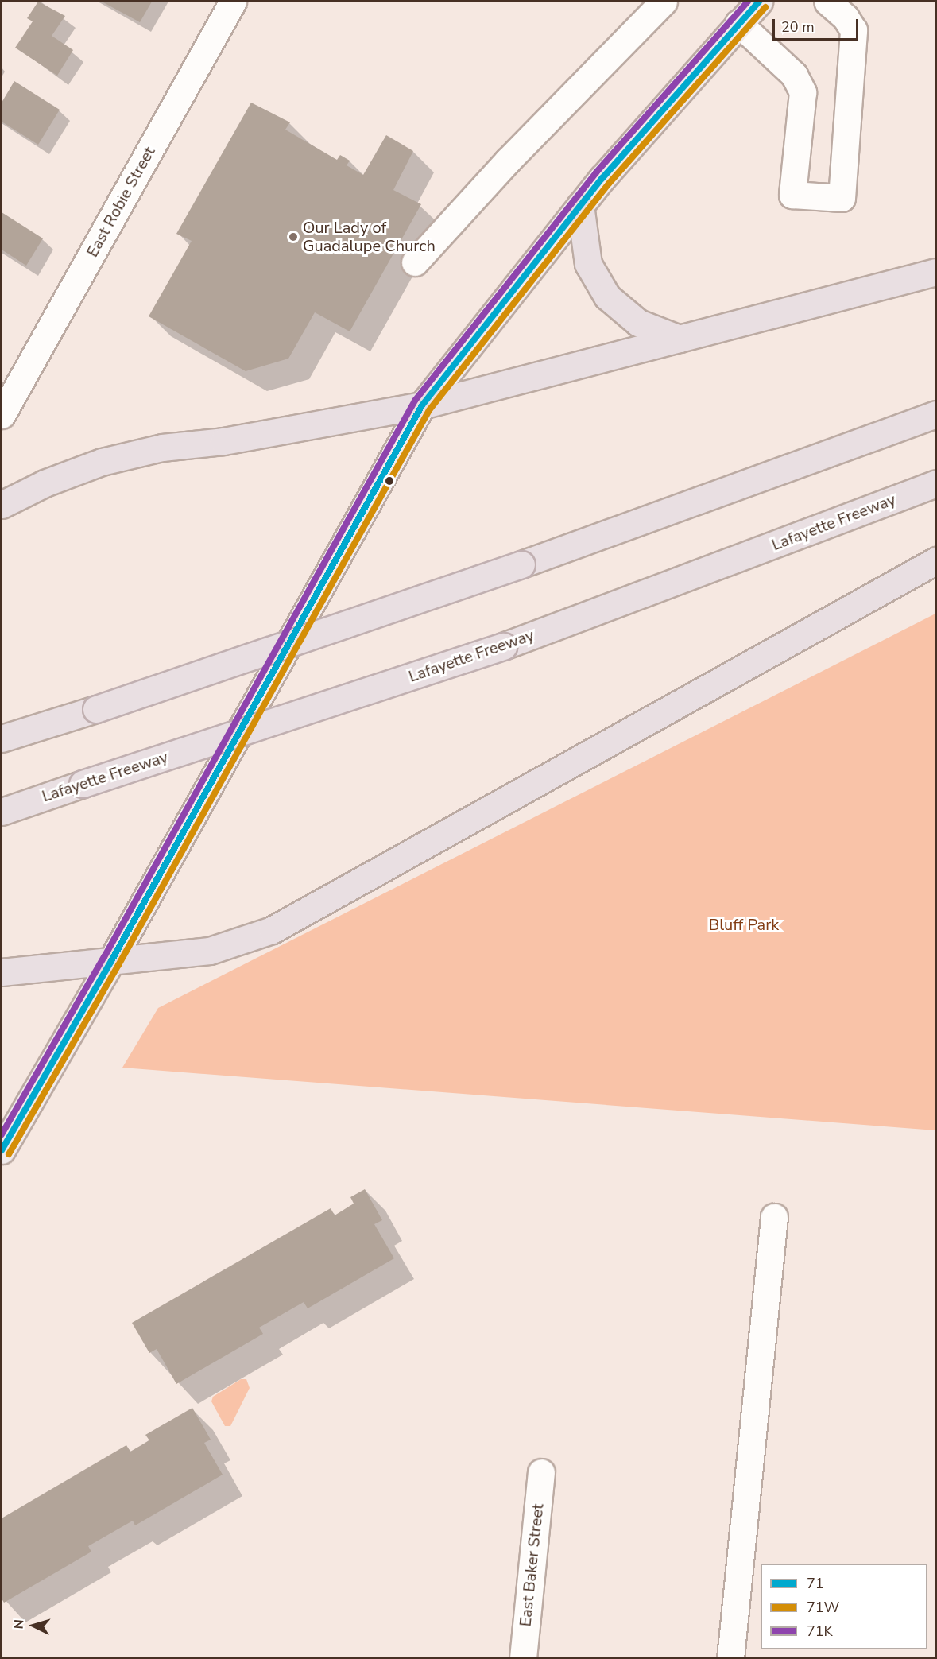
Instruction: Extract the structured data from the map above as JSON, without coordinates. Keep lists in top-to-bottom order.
{
  "streets": {
    "highway": ["Lafayette Freeway"],
    "street": ["East Robie Street", "East Baker Street"]
  },
  "parks": ["Bluff Park"],
  "places": ["Our Lady of Guadalupe Church"],
  "lines": ["transit line 71", "transit line 71K", "transit line 71W"],
  "legend": ["71", "71W", "71K"],
  "scale_bar": "20 m",
  "north": "left"
}
